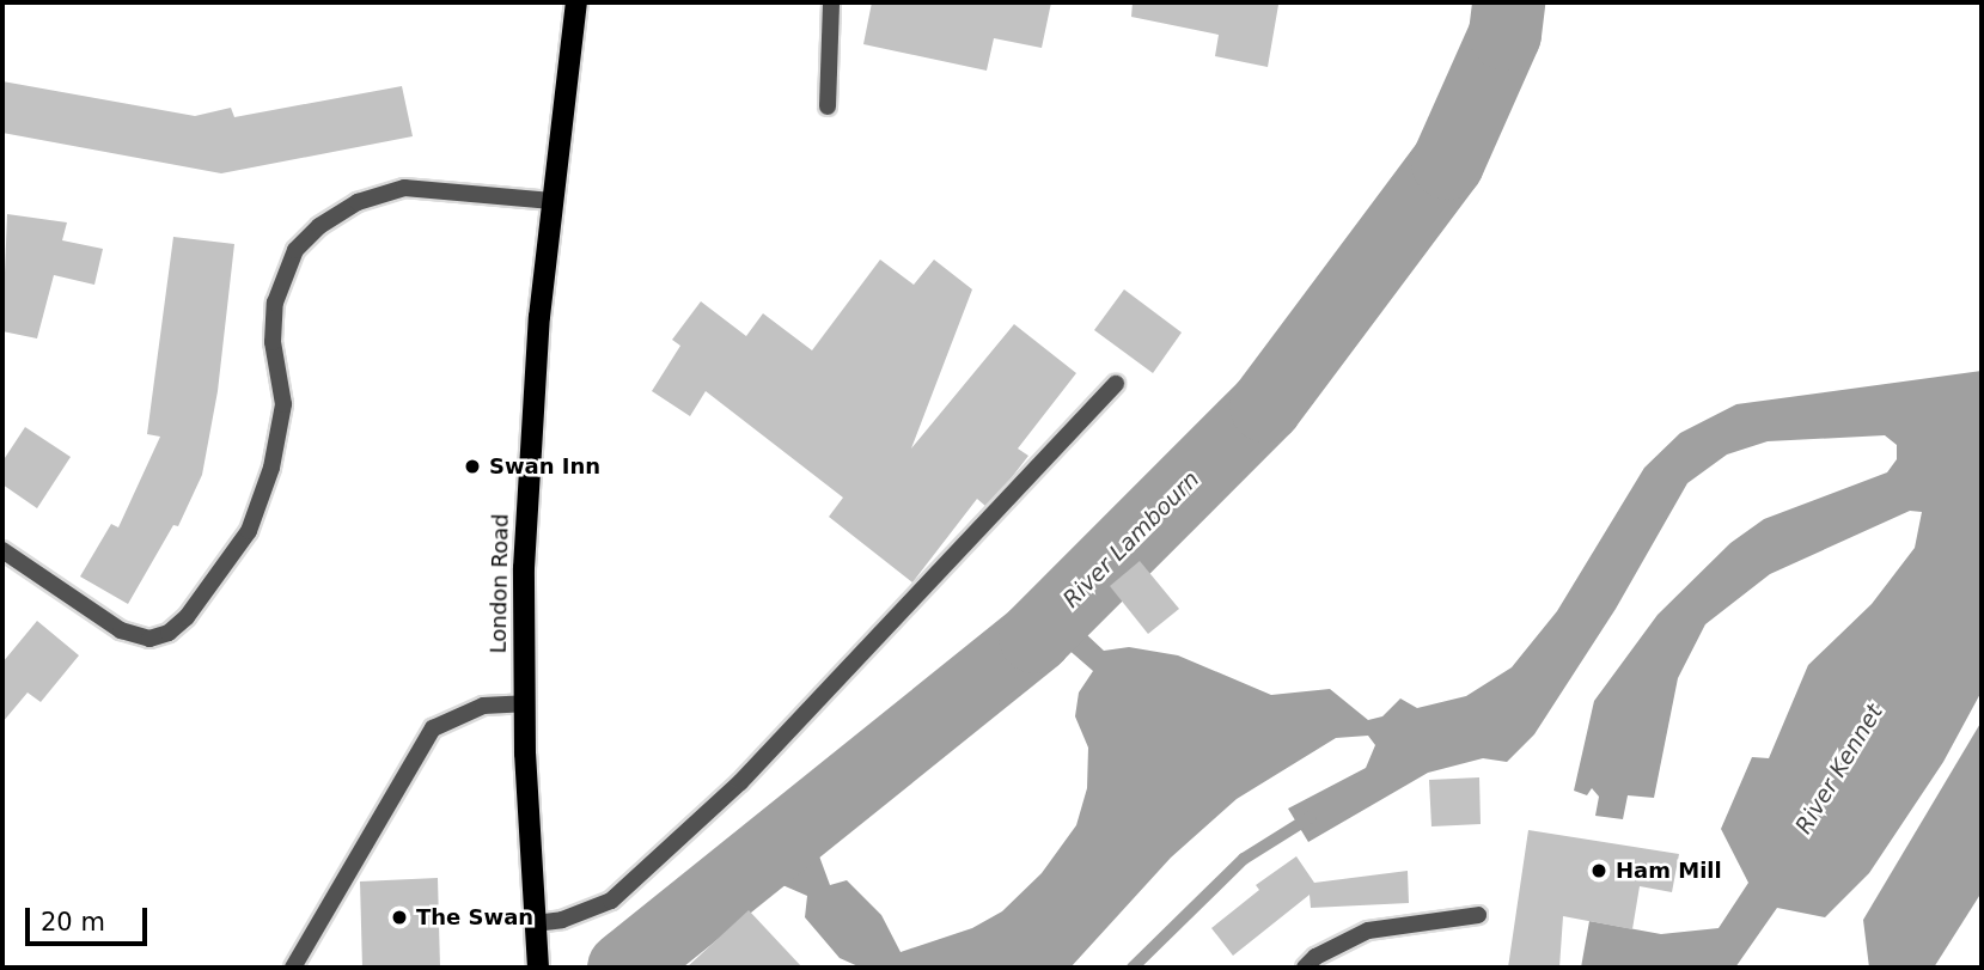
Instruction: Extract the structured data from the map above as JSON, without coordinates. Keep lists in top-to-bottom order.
{
  "streets": {
    "main road": ["London Road"]
  },
  "water": ["River Lambourn", "River Kennet"],
  "places": ["Swan Inn", "Ham Mill", "The Swan"],
  "scale_bar": "20 m"
}
